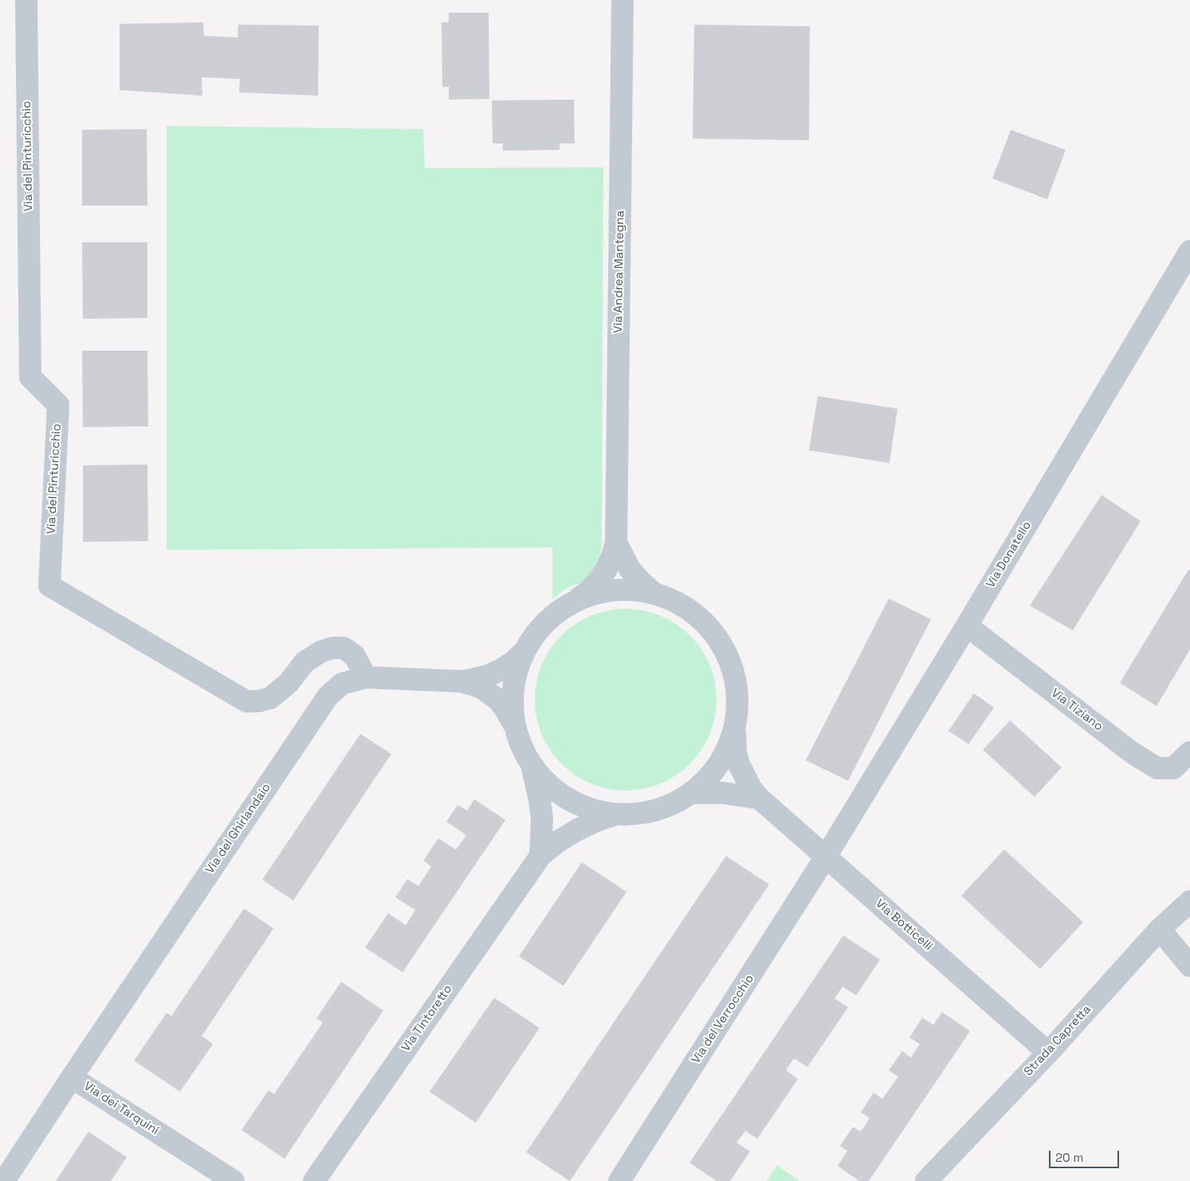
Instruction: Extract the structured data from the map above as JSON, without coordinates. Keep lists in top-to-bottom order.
{
  "streets": {
    "street": [
      "Via del Pinturicchio",
      "Via Andrea Mantegna",
      "Via Donatello",
      "Via Tiziano",
      "Via del Ghirlandaio",
      "Via Botticelli",
      "Via Tintoretto",
      "Via del Verrocchio",
      "Strada Capretta",
      "Via dei Tarquini"
    ]
  },
  "crossings": [
    ["Via del Pinturicchio", "Via del Ghirlandaio"],
    ["Via Donatello", "Via Tiziano"],
    ["Via Donatello", "Via Botticelli"],
    ["Via Donatello", "Via del Verrocchio"],
    ["Via del Ghirlandaio", "Via dei Tarquini"],
    ["Via Botticelli", "Via del Verrocchio"],
    ["Via Botticelli", "Strada Capretta"]
  ],
  "scale_bar": "20 m"
}
